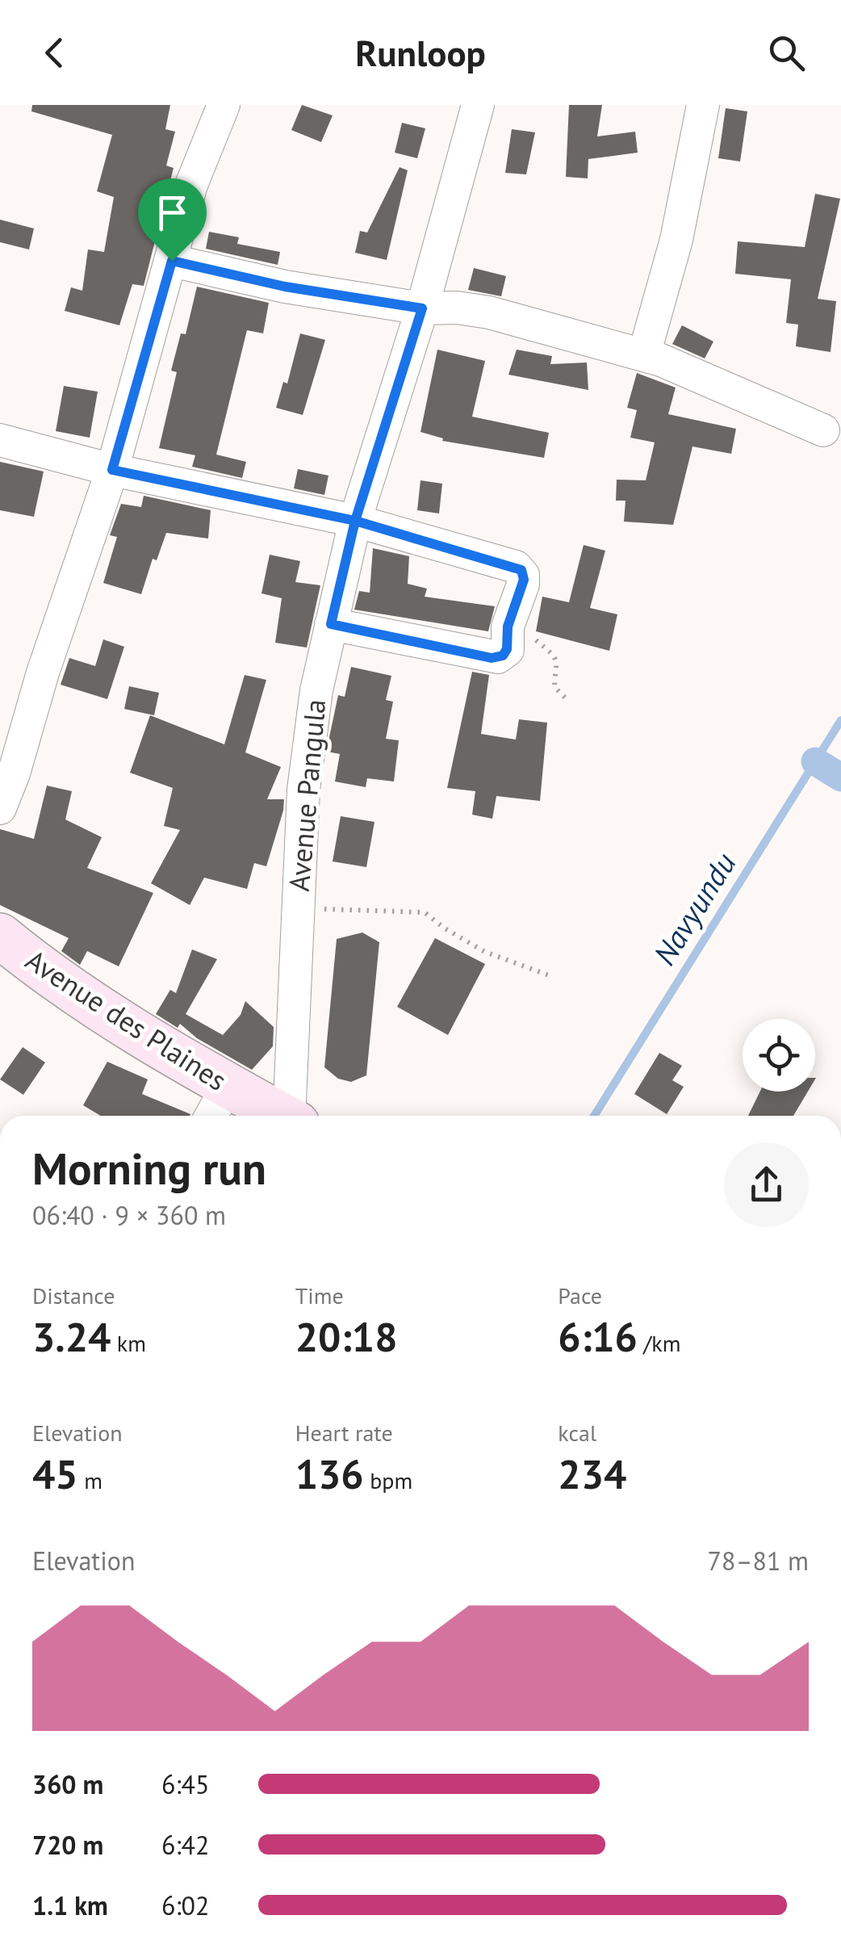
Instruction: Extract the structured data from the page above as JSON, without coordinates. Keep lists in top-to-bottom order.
{
  "streets": {
    "street": ["Avenue Pangula", "Avenue des Plaines"]
  },
  "water": ["Navyundu"],
  "page": {
    "header": "Runloop",
    "heading": ["Morning run", "06:40 · 9 × 360 m"],
    "stats": [
      ["Distance", "3.24 km"],
      ["Time", "20:18"],
      ["Pace", "6:16 /km"],
      ["Elevation", "45 m"],
      ["Heart rate", "136 bpm"],
      ["kcal", "234"]
    ],
    "chart": ["Elevation", "78–81 m"],
    "list": [
      {
        "name": "360 m",
        "note": "6:45"
      },
      {
        "name": "720 m",
        "note": "6:42"
      },
      {
        "name": "1.1 km",
        "note": "6:02"
      }
    ]
  }
}
